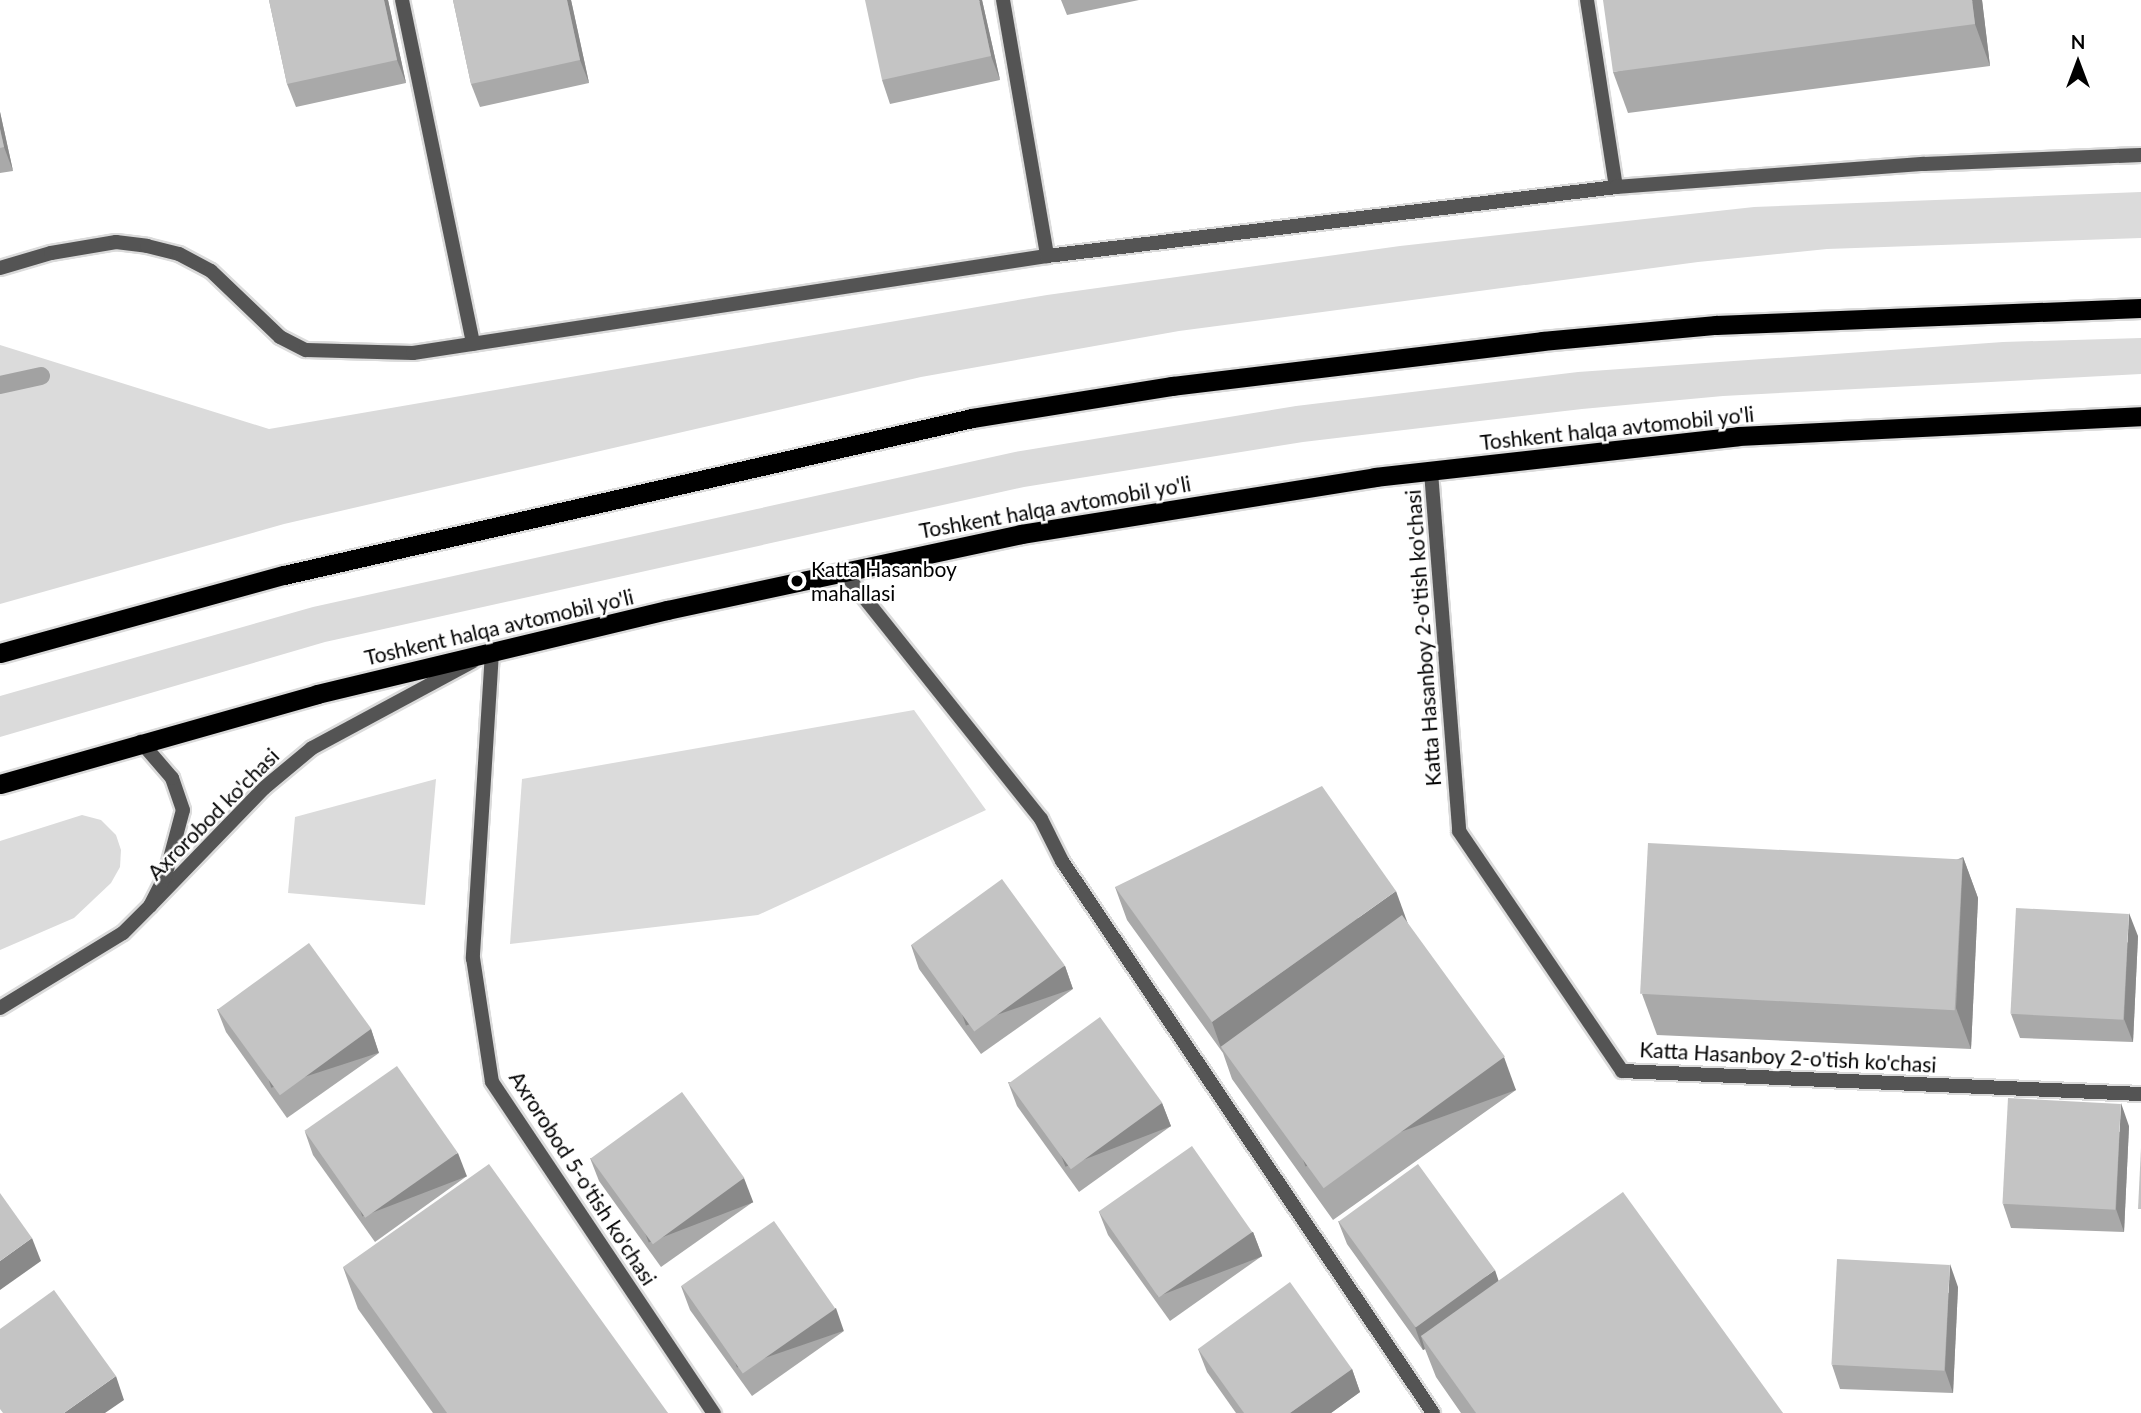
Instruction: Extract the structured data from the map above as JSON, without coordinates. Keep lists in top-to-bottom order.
{
  "streets": {
    "highway": ["Toshkent halqa avtomobil yo'li"],
    "street": ["Katta Hasanboy 2-o'tish ko'chasi", "Axrorobod ko'chasi", "Axrorobod 5-o'tish ko'chasi"]
  },
  "crossings": [
    ["Toshkent halqa avtomobil yo'li", "Katta Hasanboy 2-o'tish ko'chasi"],
    ["Toshkent halqa avtomobil yo'li", "Axrorobod ko'chasi"],
    ["Toshkent halqa avtomobil yo'li", "Axrorobod 5-o'tish ko'chasi"],
    ["Axrorobod ko'chasi", "Axrorobod 5-o'tish ko'chasi"]
  ],
  "places": ["Katta Hasanboy mahallasi"],
  "north": "top"
}
